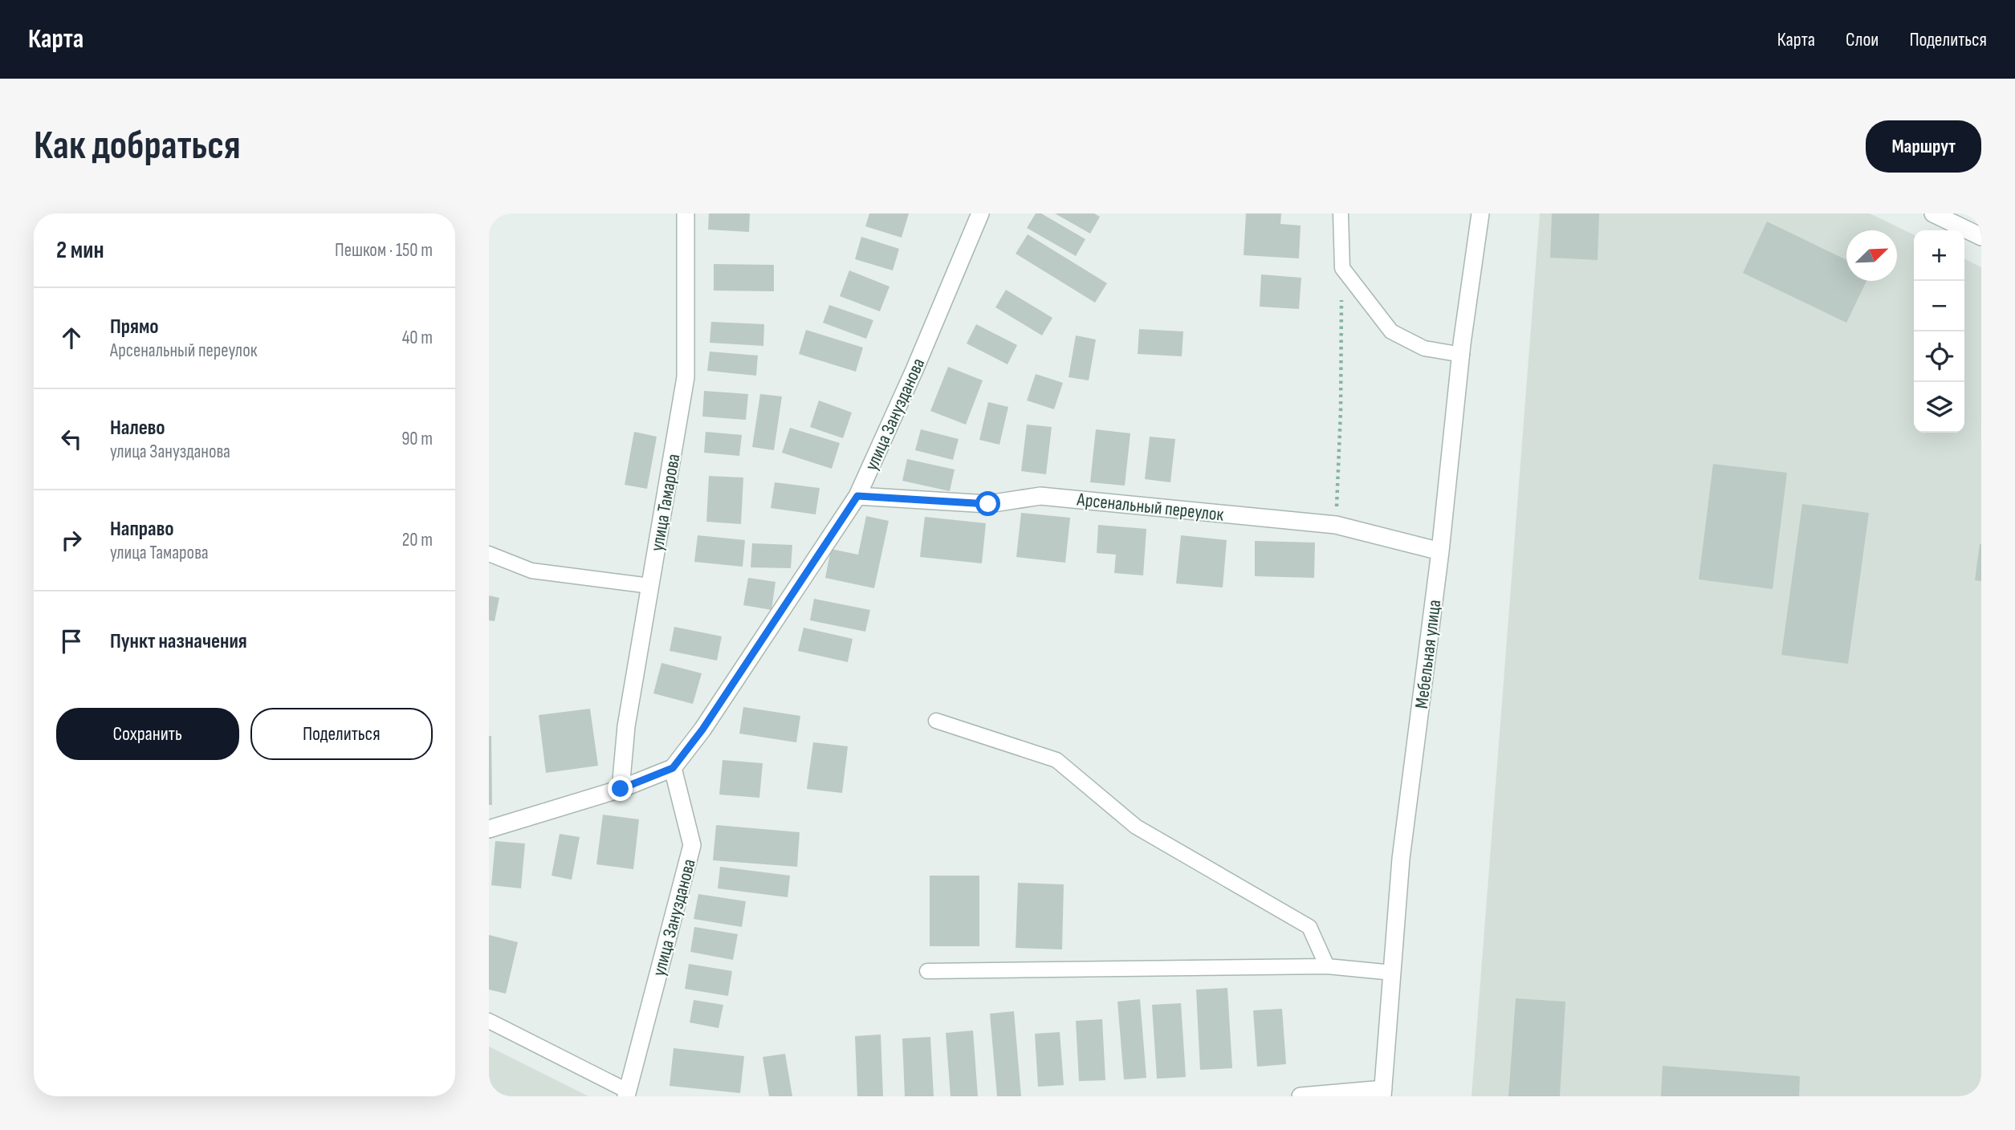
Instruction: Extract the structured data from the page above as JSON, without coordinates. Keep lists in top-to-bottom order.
{
  "streets": {
    "street": [
      "улица Занузданова",
      "улица Тамарова",
      "Арсенальный переулок",
      "Мебельная улица"
    ]
  },
  "crossings": [
    ["улица Занузданова", "Арсенальный переулок"],
    ["Арсенальный переулок", "Мебельная улица"]
  ],
  "north": "top right",
  "page": {
    "header": "Карта",
    "nav": ["Карта", "Слои", "Поделиться"],
    "buttons": [
      "Маршрут",
      ["Сохранить", "Поделиться"]
    ],
    "title": "Как добраться",
    "heading": ["2 мин", "Пешком · 150 m"],
    "map_buttons": ["+", "−"],
    "list": [
      ["Прямо", "Арсенальный переулок", "40 m"],
      ["Налево", "улица Занузданова", "90 m"],
      ["Направо", "улица Тамарова", "20 m"],
      "Пункт назначения"
    ]
  }
}
